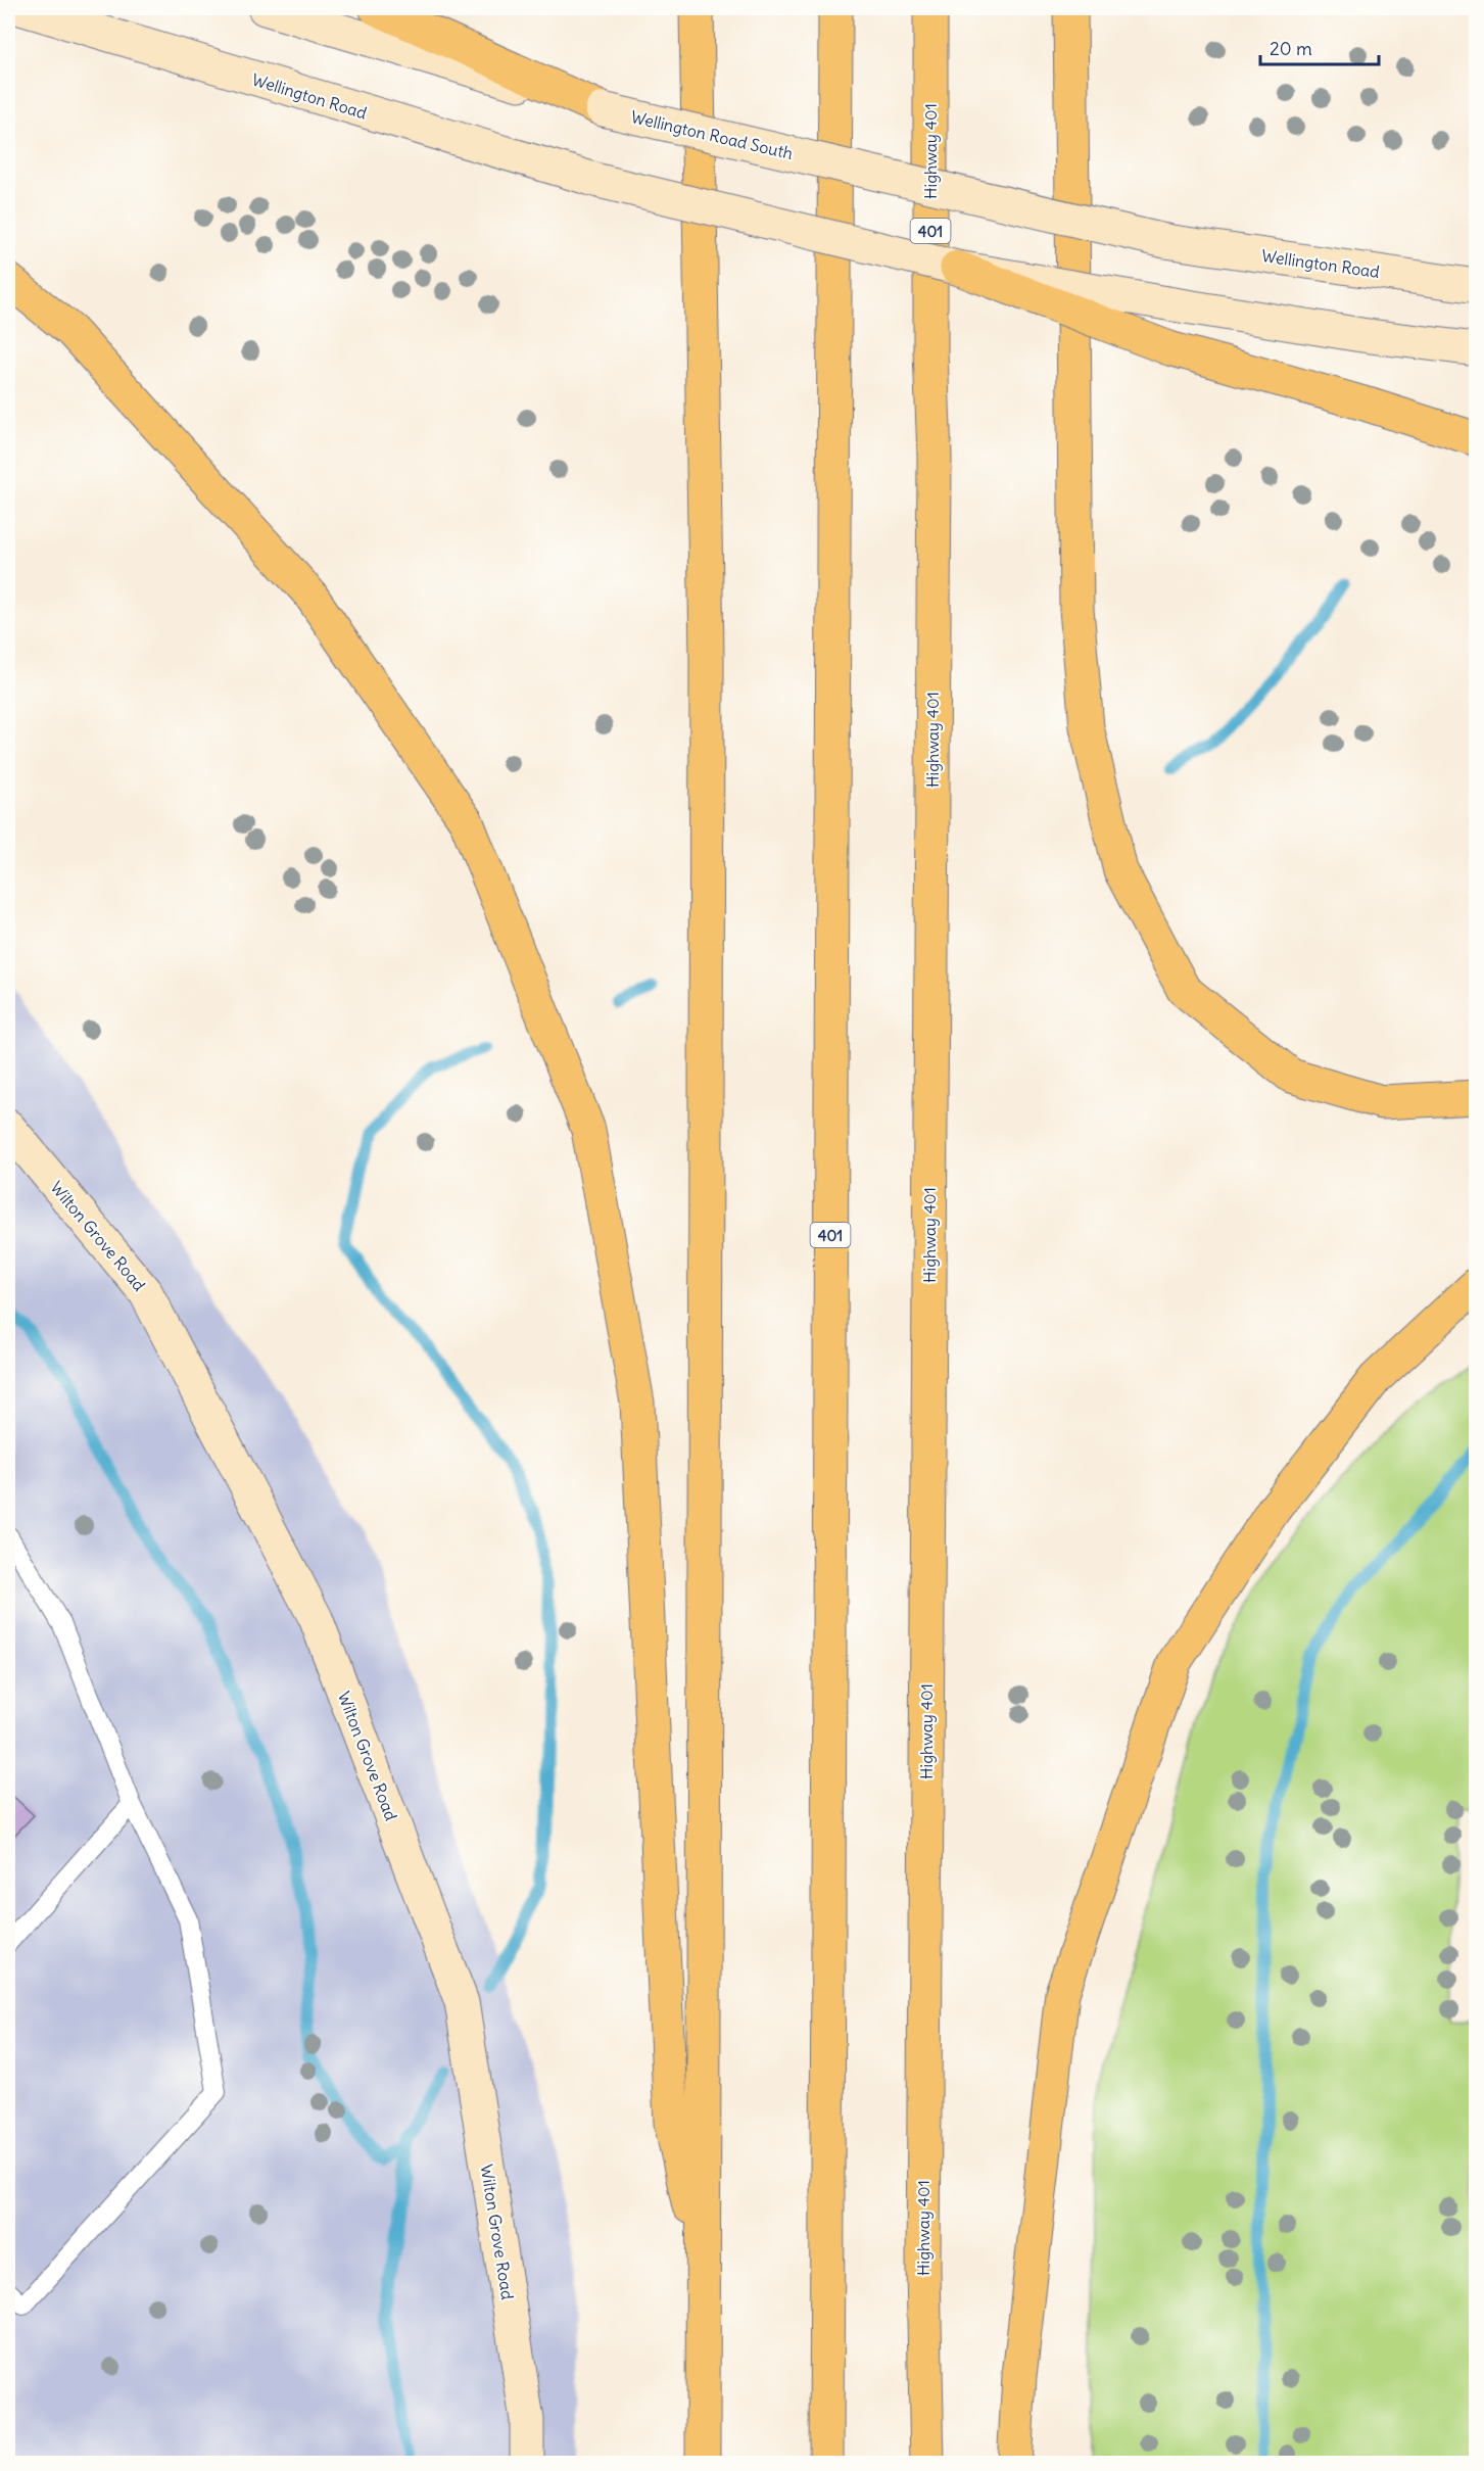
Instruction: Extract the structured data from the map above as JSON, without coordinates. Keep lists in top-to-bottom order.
{
  "streets": {
    "highway": ["Highway 401", "401"],
    "main road": ["Wellington Road", "Wellington Road South", "Wilton Grove Road"]
  },
  "crossings": [
    ["Wellington Road", "Wellington Road South"]
  ],
  "scale_bar": "20 m"
}
